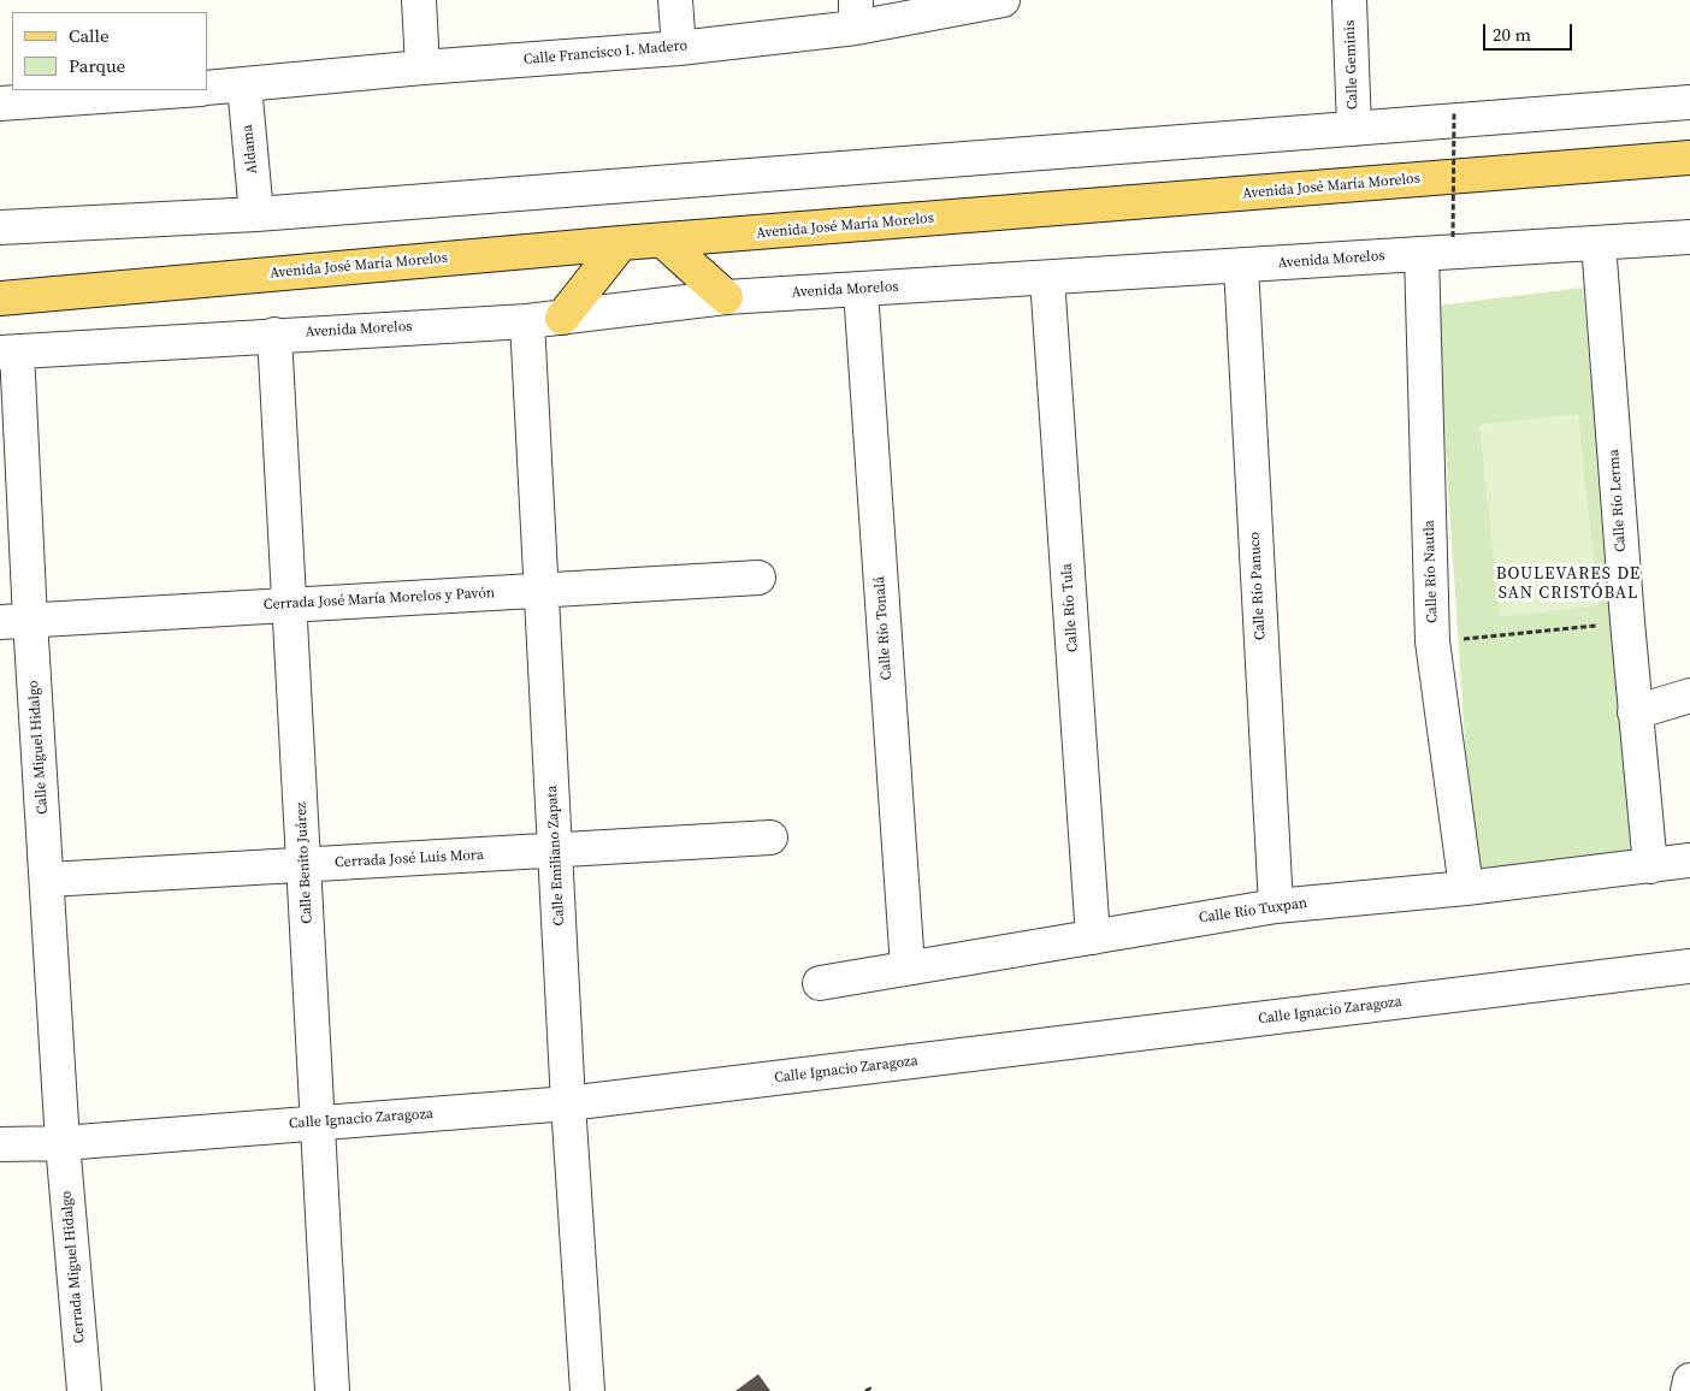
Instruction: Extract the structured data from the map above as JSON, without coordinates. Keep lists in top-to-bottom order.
{
  "streets": {
    "main road": ["Avenida José María Morelos"],
    "street": [
      "Calle Francisco I. Madero",
      "Calle Geminis",
      "Aldama",
      "Avenida Morelos",
      "Calle Río Lerma",
      "Calle Río Nautla",
      "Calle Río Panuco",
      "Cerrada José María Morelos y Pavón",
      "Calle Río Tula",
      "Calle Río Tonalá",
      "Calle Miguel Hidalgo",
      "Calle Emiliano Zapata",
      "Cerrada José Luis Mora",
      "Calle Benito Juárez",
      "Calle Río Tuxpan",
      "Calle Ignacio Zaragoza",
      "Cerrada Miguel Hidalgo"
    ]
  },
  "crossings": [
    ["Calle Francisco I. Madero", "Aldama"],
    ["Avenida Morelos", "Calle Río Lerma"],
    ["Avenida Morelos", "Calle Río Nautla"],
    ["Avenida Morelos", "Calle Río Panuco"],
    ["Avenida Morelos", "Calle Río Tula"],
    ["Avenida Morelos", "Calle Río Tonalá"],
    ["Avenida Morelos", "Calle Miguel Hidalgo"],
    ["Avenida Morelos", "Calle Emiliano Zapata"],
    ["Avenida Morelos", "Calle Benito Juárez"],
    ["Calle Río Lerma", "Calle Río Tuxpan"],
    ["Calle Río Nautla", "Calle Río Tuxpan"],
    ["Calle Río Panuco", "Calle Río Tuxpan"],
    ["Cerrada José María Morelos y Pavón", "Calle Miguel Hidalgo"],
    ["Cerrada José María Morelos y Pavón", "Calle Emiliano Zapata"],
    ["Cerrada José María Morelos y Pavón", "Calle Benito Juárez"],
    ["Calle Río Tula", "Calle Río Tuxpan"],
    ["Calle Río Tonalá", "Calle Río Tuxpan"],
    ["Calle Miguel Hidalgo", "Cerrada José Luis Mora"],
    ["Calle Miguel Hidalgo", "Calle Ignacio Zaragoza"],
    ["Calle Miguel Hidalgo", "Cerrada Miguel Hidalgo"],
    ["Calle Emiliano Zapata", "Cerrada José Luis Mora"],
    ["Calle Emiliano Zapata", "Calle Ignacio Zaragoza"],
    ["Cerrada José Luis Mora", "Calle Benito Juárez"],
    ["Calle Benito Juárez", "Calle Ignacio Zaragoza"],
    ["Calle Ignacio Zaragoza", "Cerrada Miguel Hidalgo"]
  ],
  "districts": ["BOULEVARES DE SAN CRISTÓBAL"],
  "legend": ["Calle", "Parque"],
  "scale_bar": "20 m"
}
